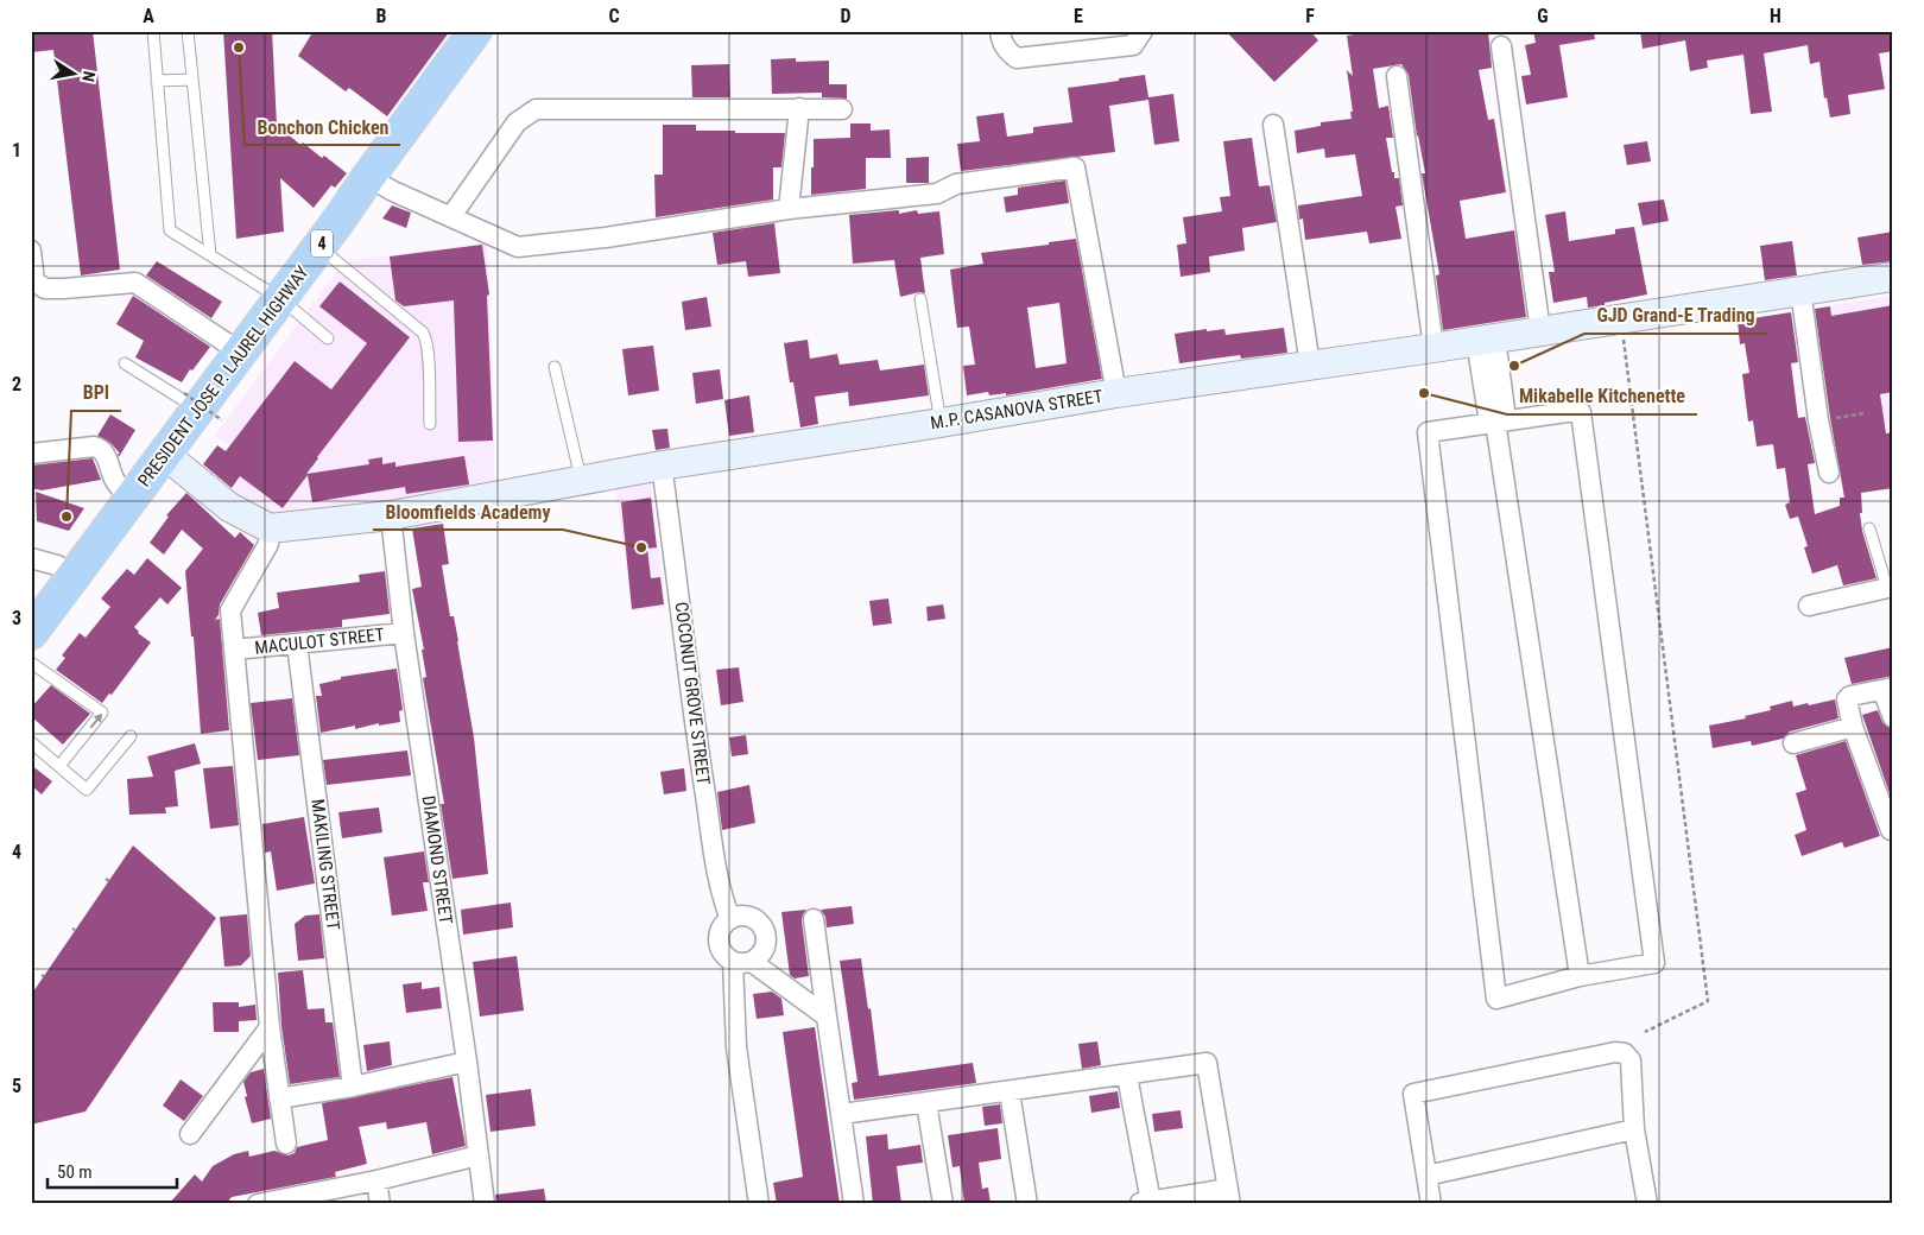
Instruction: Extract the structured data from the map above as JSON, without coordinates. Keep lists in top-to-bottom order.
{
  "streets": {
    "highway": ["4", "PRESIDENT JOSE P. LAUREL HIGHWAY"],
    "street": [
      "M.P. CASANOVA STREET",
      "MACULOT STREET",
      "COCONUT GROVE STREET",
      "DIAMOND STREET",
      "MAKILING STREET"
    ]
  },
  "crossings": [
    ["M.P. CASANOVA STREET", "COCONUT GROVE STREET"],
    ["M.P. CASANOVA STREET", "DIAMOND STREET"],
    ["MACULOT STREET", "DIAMOND STREET"],
    ["MACULOT STREET", "MAKILING STREET"]
  ],
  "places": [
    "Bonchon Chicken",
    "GJD Grand-E Trading",
    "Mikabelle Kitchenette",
    "BPI",
    "Bloomfields Academy"
  ],
  "scale_bar": "50 m",
  "north": "right",
  "grid": {
    "columns": [
      "A",
      "B",
      "C",
      "D",
      "E",
      "F",
      "G",
      "H"
    ],
    "rows": [
      "1",
      "2",
      "3",
      "4",
      "5"
    ]
  }
}
